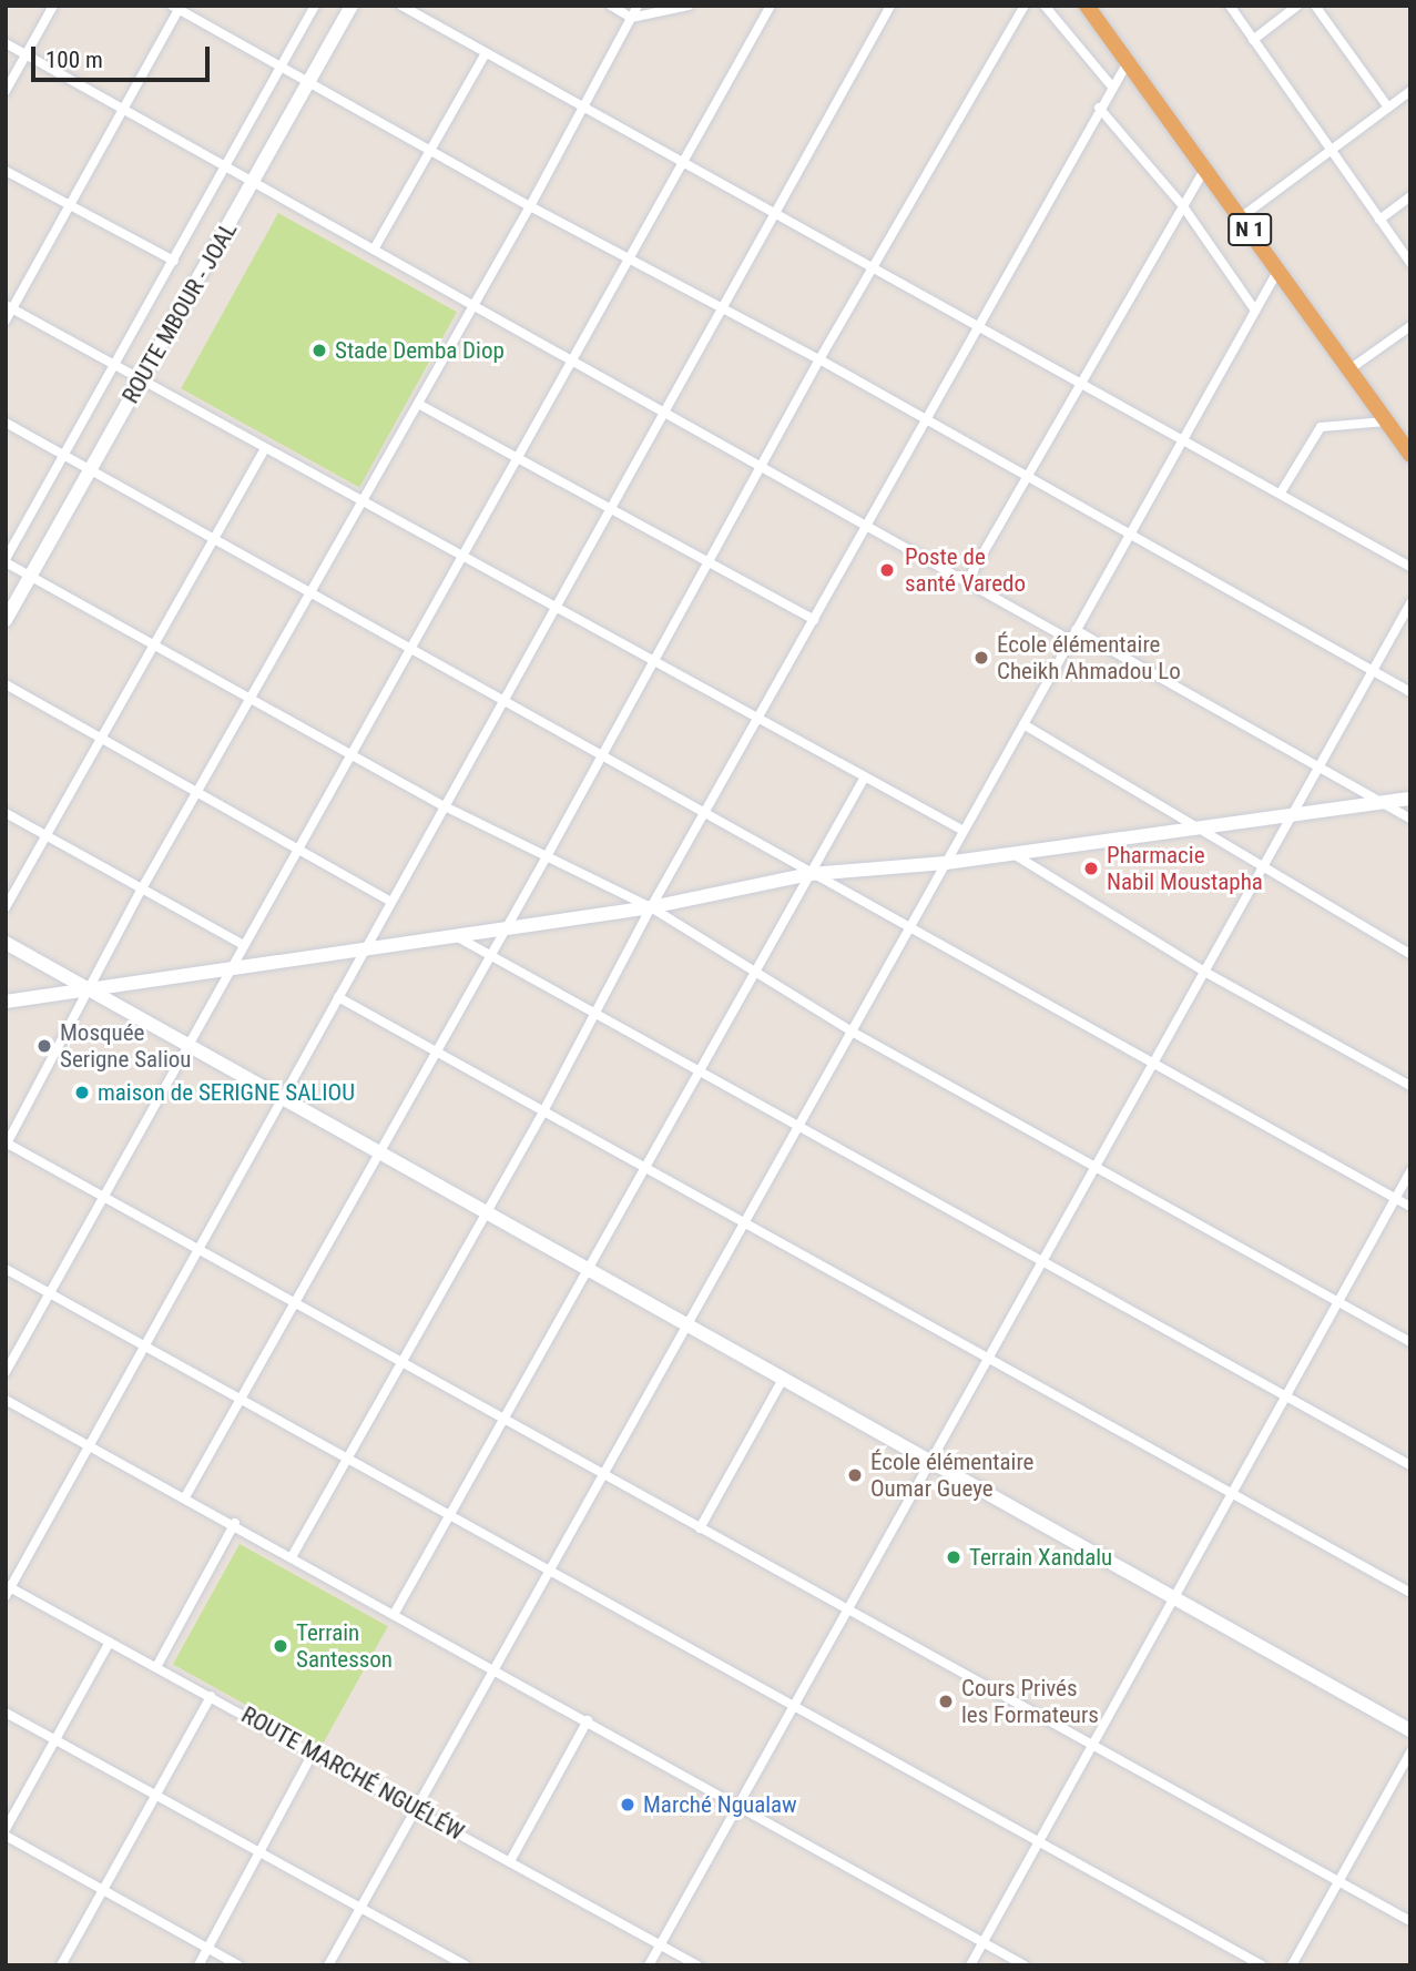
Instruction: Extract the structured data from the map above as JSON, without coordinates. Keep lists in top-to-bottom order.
{
  "streets": {
    "highway": ["N 1"],
    "main road": ["ROUTE MBOUR - JOAL"],
    "street": ["ROUTE MARCHÉ NGUÉLÉW"]
  },
  "places": [
    "Stade Demba Diop",
    "Poste de santé Varedo",
    "École élémentaire Cheikh Ahmadou Lo",
    "Pharmacie Nabil Moustapha",
    "Mosquée Serigne Saliou",
    "maison de SERIGNE SALIOU",
    "École élémentaire Oumar Gueye",
    "Terrain Xandalu",
    "Terrain Santesson",
    "Cours Privés les Formateurs",
    "Marché Ngualaw"
  ],
  "scale_bar": "100 m"
}
